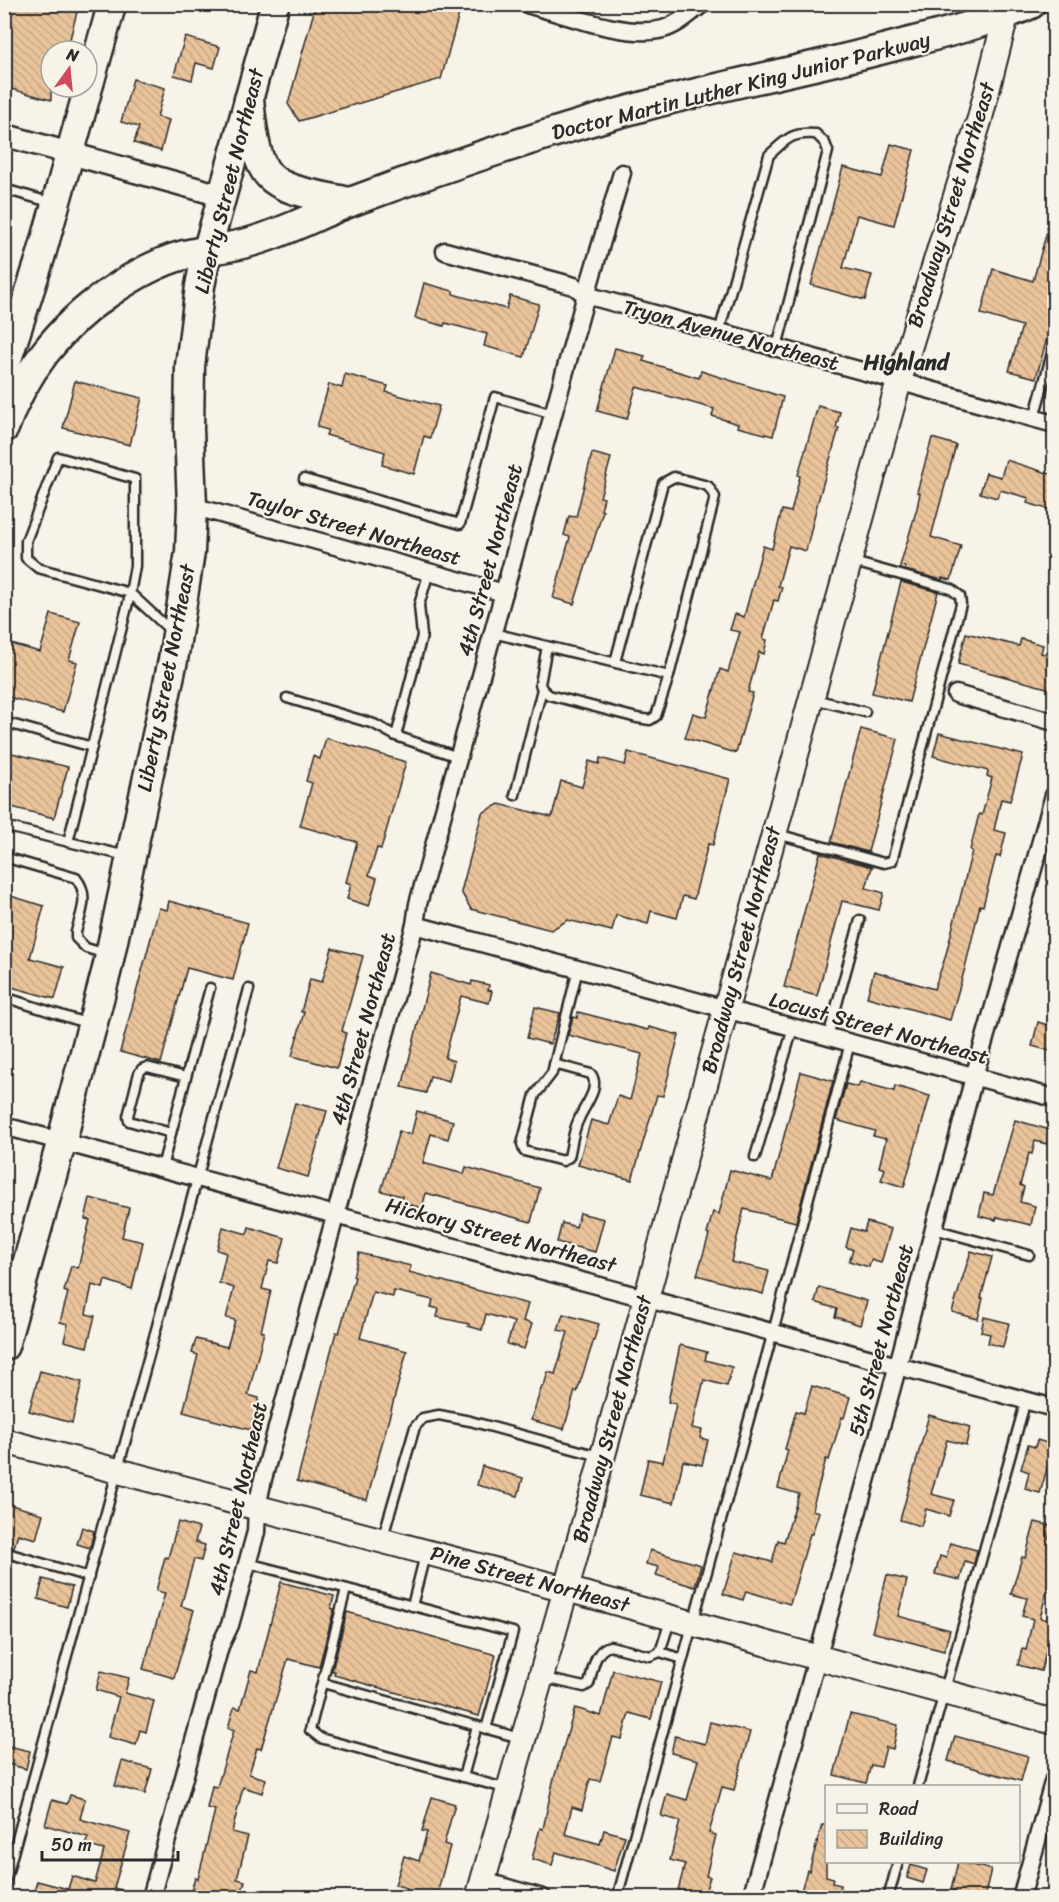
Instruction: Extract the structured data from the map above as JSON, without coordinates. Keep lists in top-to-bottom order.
{
  "streets": {
    "highway": ["Doctor Martin Luther King Junior Parkway", "Liberty Street Northeast"],
    "main road": ["Broadway Street Northeast", "Pine Street Northeast"],
    "street": [
      "Tryon Avenue Northeast",
      "Taylor Street Northeast",
      "4th Street Northeast",
      "Locust Street Northeast",
      "Hickory Street Northeast",
      "5th Street Northeast"
    ]
  },
  "crossings": [
    ["Doctor Martin Luther King Junior Parkway", "Liberty Street Northeast"],
    ["Doctor Martin Luther King Junior Parkway", "Broadway Street Northeast"],
    ["Liberty Street Northeast", "Taylor Street Northeast"],
    ["Liberty Street Northeast", "Hickory Street Northeast"],
    ["Broadway Street Northeast", "Tryon Avenue Northeast"],
    ["Broadway Street Northeast", "Locust Street Northeast"],
    ["Broadway Street Northeast", "Hickory Street Northeast"],
    ["Broadway Street Northeast", "Pine Street Northeast"],
    ["Tryon Avenue Northeast", "4th Street Northeast"],
    ["Taylor Street Northeast", "4th Street Northeast"],
    ["4th Street Northeast", "Locust Street Northeast"],
    ["4th Street Northeast", "Hickory Street Northeast"],
    ["4th Street Northeast", "Pine Street Northeast"],
    ["Locust Street Northeast", "5th Street Northeast"],
    ["Hickory Street Northeast", "5th Street Northeast"],
    ["5th Street Northeast", "Pine Street Northeast"]
  ],
  "districts": ["Highland"],
  "legend": ["Road", "Building"],
  "scale_bar": "50 m",
  "north": "top"
}
